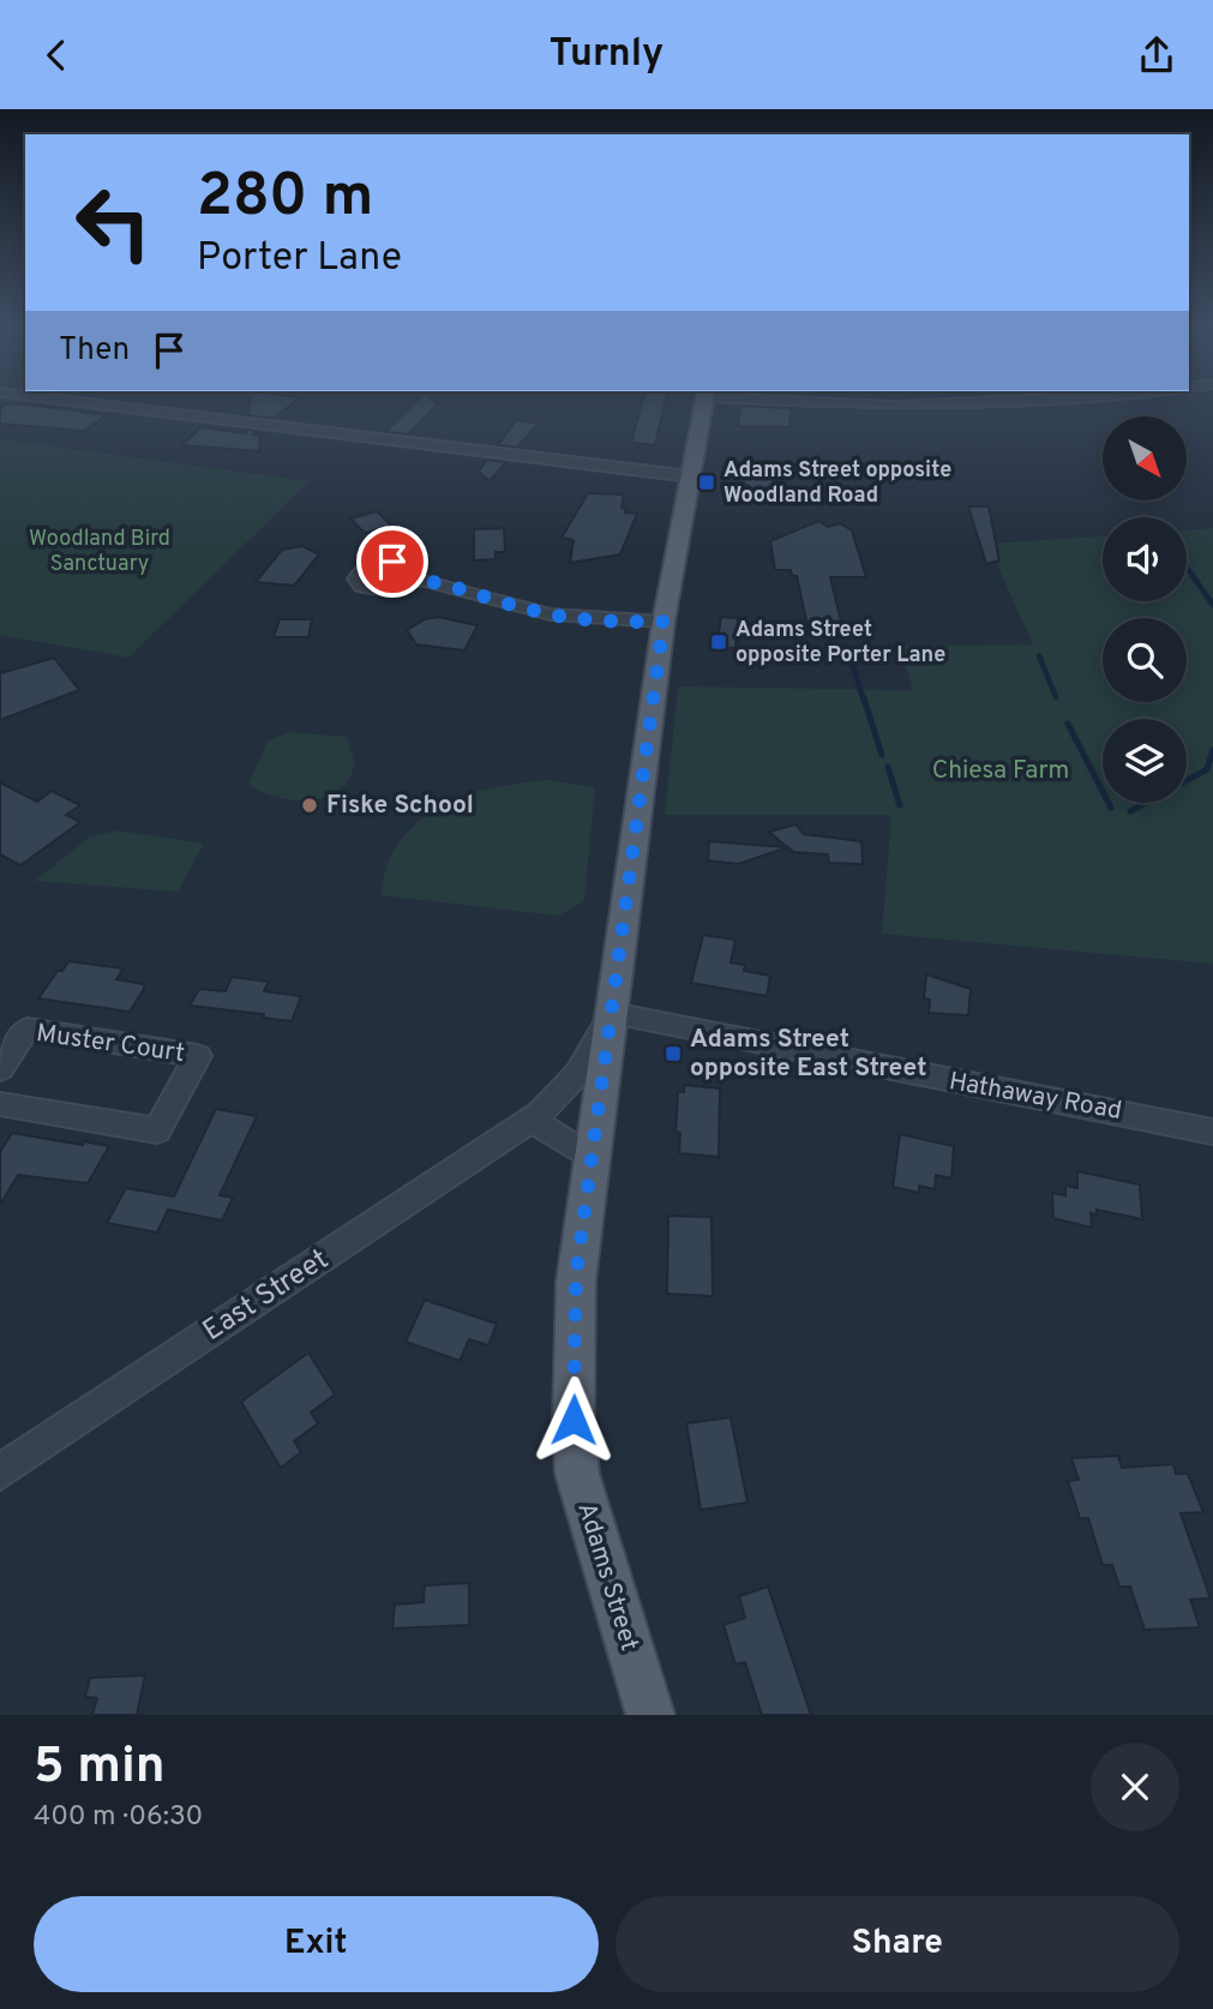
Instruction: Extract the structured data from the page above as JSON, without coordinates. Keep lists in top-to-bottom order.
{
  "streets": {
    "main road": ["Adams Street"],
    "street": ["Muster Court", "Hathaway Road", "East Street"]
  },
  "crossings": [
    ["Hathaway Road", "East Street"],
    ["Hathaway Road", "Adams Street"],
    ["East Street", "Adams Street"]
  ],
  "parks": ["Woodland Bird Sanctuary", "Chiesa Farm"],
  "places": {
    "transit": ["Adams Street opposite Woodland Road", "Adams Street opposite Porter Lane", "Adams Street opposite East Street"],
    "other": ["Fiske School"]
  },
  "north": "bottom right",
  "page": {
    "header": "Turnly",
    "turn": ["280 m", "Porter Lane"],
    "then": "Then",
    "heading": ["5 min", "400 m · 06:30"],
    "buttons": ["Exit", "Share"]
  }
}
